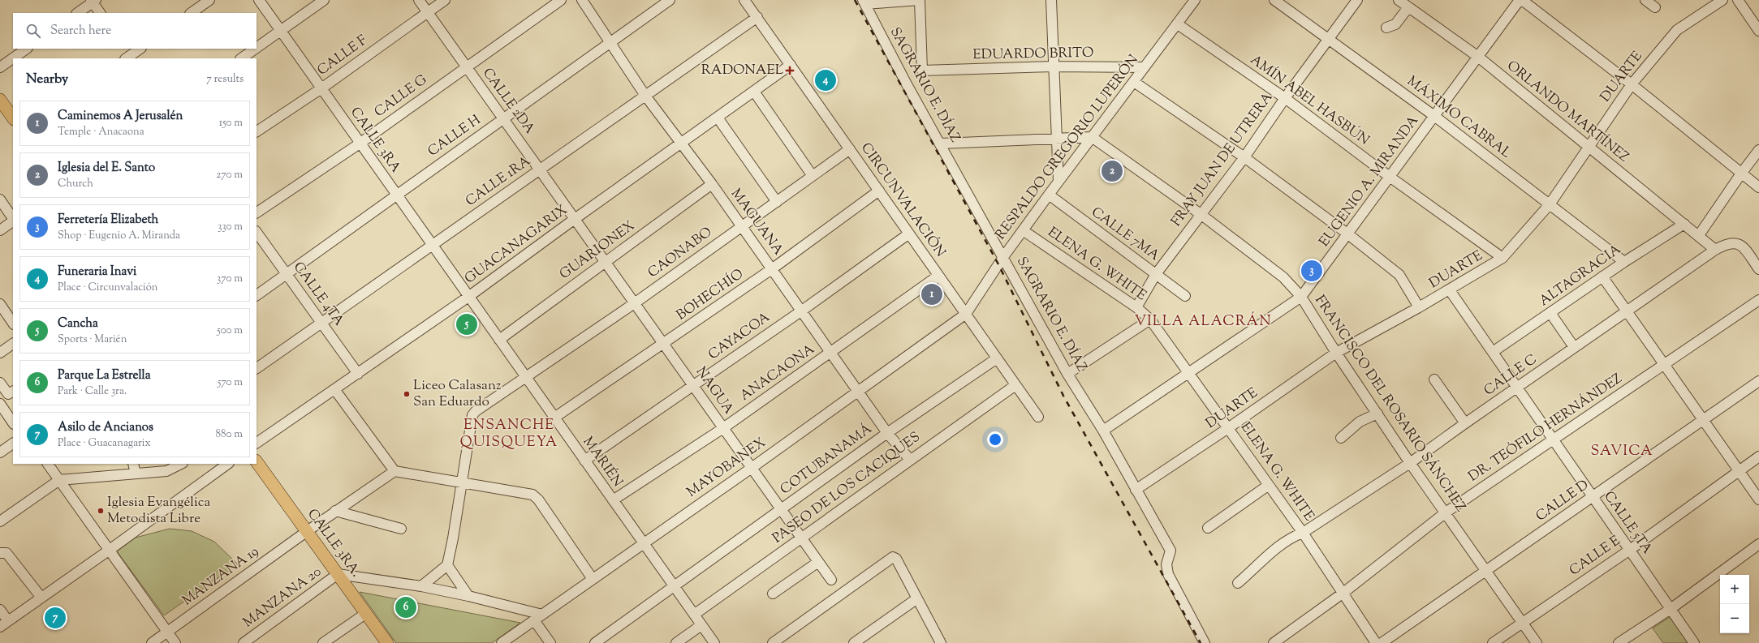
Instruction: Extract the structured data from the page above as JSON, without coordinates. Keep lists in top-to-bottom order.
{
  "streets": {
    "main road": ["CALLE 3RA."],
    "street": [
      "EDUARDO BRITO",
      "CALLE F",
      "DUARTE",
      "SAGRARIO E. DÍAZ",
      "CALLE G",
      "AMÍN ABEL HASBÚN",
      "CALLE 2DA",
      "ORLANDO MARTÍNEZ",
      "MÁXIMO CABRAL",
      "CALLE H",
      "CALLE 3RA",
      "RESPALDO GREGORIO LUPERÓN",
      "FRAY JUAN DE UTRERA",
      "CALLE 1RA",
      "EUGENIO A. MIRANDA",
      "CIRCUNVALACIÓN",
      "MAGUANA",
      "CALLE 7MA",
      "GUACANAGARIX",
      "GUARIONEX",
      "CAONABO",
      "ELENA G. WHITE",
      "ALTAGRACIA",
      "CALLE 4TA",
      "BOHECHÍO",
      "CAYACOA",
      "ANACAONA",
      "CALLE C",
      "NAGUA",
      "FRANCISCO DEL ROSARIO SÁNCHEZ",
      "DR. TEÓFILO HERNÁNDEZ",
      "COTUBANAMÁ",
      "MARIÉN",
      "MAYOBANEX",
      "PASEO DE LOS CACIQUES",
      "CALLE D",
      "CALLE 5TA",
      "CALLE E",
      "MANZANA 19",
      "MANZANA 20"
    ]
  },
  "crossings": [
    ["EDUARDO BRITO", "RESPALDO GREGORIO LUPERÓN"],
    ["CALLE F", "CALLE 2DA"],
    ["CALLE F", "CALLE 3RA"],
    ["DUARTE", "SAGRARIO E. DÍAZ"],
    ["DUARTE", "AMÍN ABEL HASBÚN"],
    ["DUARTE", "ORLANDO MARTÍNEZ"],
    ["DUARTE", "MÁXIMO CABRAL"],
    ["DUARTE", "ELENA G. WHITE"],
    ["DUARTE", "FRANCISCO DEL ROSARIO SÁNCHEZ"],
    ["DUARTE", "CALLE 5TA"],
    ["SAGRARIO E. DÍAZ", "RESPALDO GREGORIO LUPERÓN"],
    ["SAGRARIO E. DÍAZ", "EUGENIO A. MIRANDA"],
    ["CALLE G", "CALLE 2DA"],
    ["CALLE G", "CALLE 3RA"],
    ["AMÍN ABEL HASBÚN", "RESPALDO GREGORIO LUPERÓN"],
    ["AMÍN ABEL HASBÚN", "FRAY JUAN DE UTRERA"],
    ["AMÍN ABEL HASBÚN", "EUGENIO A. MIRANDA"],
    ["CALLE 2DA", "CALLE H"],
    ["CALLE 2DA", "CALLE 1RA"],
    ["CALLE 2DA", "GUACANAGARIX"],
    ["CALLE 2DA", "NAGUA"],
    ["ORLANDO MARTÍNEZ", "EUGENIO A. MIRANDA"],
    ["ORLANDO MARTÍNEZ", "ALTAGRACIA"],
    ["ORLANDO MARTÍNEZ", "CALLE C"],
    ["MÁXIMO CABRAL", "FRAY JUAN DE UTRERA"],
    ["MÁXIMO CABRAL", "EUGENIO A. MIRANDA"],
    ["MÁXIMO CABRAL", "ALTAGRACIA"],
    ["CALLE H", "CALLE 3RA"],
    ["CALLE H", "MAGUANA"],
    ["CALLE H", "CALLE 4TA"],
    ["CALLE 3RA", "CALLE 1RA"],
    ["CALLE 3RA", "GUACANAGARIX"],
    ["CALLE 3RA", "MARIÉN"],
    ["RESPALDO GREGORIO LUPERÓN", "CIRCUNVALACIÓN"],
    ["RESPALDO GREGORIO LUPERÓN", "CALLE 7MA"],
    ["RESPALDO GREGORIO LUPERÓN", "ELENA G. WHITE"],
    ["RESPALDO GREGORIO LUPERÓN", "FRANCISCO DEL ROSARIO SÁNCHEZ"],
    ["RESPALDO GREGORIO LUPERÓN", "MAYOBANEX"],
    ["FRAY JUAN DE UTRERA", "CALLE 7MA"],
    ["FRAY JUAN DE UTRERA", "ELENA G. WHITE"],
    ["FRAY JUAN DE UTRERA", "FRANCISCO DEL ROSARIO SÁNCHEZ"],
    ["CALLE 1RA", "CIRCUNVALACIÓN"],
    ["CALLE 1RA", "MAGUANA"],
    ["CALLE 1RA", "CALLE 4TA"],
    ["EUGENIO A. MIRANDA", "ELENA G. WHITE"],
    ["EUGENIO A. MIRANDA", "FRANCISCO DEL ROSARIO SÁNCHEZ"],
    ["CIRCUNVALACIÓN", "GUACANAGARIX"],
    ["CIRCUNVALACIÓN", "CAONABO"],
    ["CIRCUNVALACIÓN", "BOHECHÍO"],
    ["CIRCUNVALACIÓN", "CAYACOA"],
    ["CIRCUNVALACIÓN", "ANACAONA"],
    ["CIRCUNVALACIÓN", "COTUBANAMÁ"],
    ["CIRCUNVALACIÓN", "MAYOBANEX"],
    ["CIRCUNVALACIÓN", "PASEO DE LOS CACIQUES"],
    ["MAGUANA", "GUACANAGARIX"],
    ["MAGUANA", "GUARIONEX"],
    ["MAGUANA", "CAONABO"],
    ["MAGUANA", "BOHECHÍO"],
    ["MAGUANA", "CAYACOA"],
    ["MAGUANA", "ANACAONA"],
    ["MAGUANA", "COTUBANAMÁ"],
    ["MAGUANA", "MAYOBANEX"],
    ["MAGUANA", "PASEO DE LOS CACIQUES"],
    ["GUACANAGARIX", "CALLE 4TA"],
    ["GUACANAGARIX", "NAGUA"],
    ["GUACANAGARIX", "MARIÉN"],
    ["GUARIONEX", "NAGUA"],
    ["GUARIONEX", "MARIÉN"],
    ["CAONABO", "NAGUA"],
    ["CAONABO", "MARIÉN"],
    ["ELENA G. WHITE", "CALLE C"],
    ["ELENA G. WHITE", "DR. TEÓFILO HERNÁNDEZ"],
    ["ALTAGRACIA", "CALLE 5TA"],
    ["BOHECHÍO", "NAGUA"],
    ["BOHECHÍO", "MARIÉN"],
    ["CAYACOA", "NAGUA"],
    ["CAYACOA", "MARIÉN"],
    ["ANACAONA", "NAGUA"],
    ["ANACAONA", "MARIÉN"],
    ["CALLE C", "FRANCISCO DEL ROSARIO SÁNCHEZ"],
    ["CALLE C", "CALLE 5TA"],
    ["NAGUA", "COTUBANAMÁ"],
    ["NAGUA", "MAYOBANEX"],
    ["NAGUA", "PASEO DE LOS CACIQUES"],
    ["FRANCISCO DEL ROSARIO SÁNCHEZ", "DR. TEÓFILO HERNÁNDEZ"],
    ["FRANCISCO DEL ROSARIO SÁNCHEZ", "CALLE D"],
    ["FRANCISCO DEL ROSARIO SÁNCHEZ", "CALLE E"],
    ["DR. TEÓFILO HERNÁNDEZ", "CALLE 5TA"],
    ["COTUBANAMÁ", "MARIÉN"],
    ["MARIÉN", "MAYOBANEX"],
    ["MARIÉN", "PASEO DE LOS CACIQUES"],
    ["CALLE D", "CALLE 5TA"],
    ["CALLE 5TA", "CALLE E"],
    ["CALLE 3RA.", "MANZANA 19"],
    ["CALLE 3RA.", "MANZANA 20"]
  ],
  "districts": ["VILLA ALACRÁN", "ENSANCHE QUISQUEYA", "SAVICA"],
  "places": {
    "health": ["RADONAEL"],
    "other": ["Liceo Calasanz San Eduardo", "Iglesia Evangélica Metodista Libre"]
  },
  "page": {
    "search": "Search here",
    "heading": ["Nearby", "7 results"],
    "pins": [
      "4",
      "2",
      "3",
      "1",
      "5",
      "6",
      "7"
    ],
    "list": [
      {
        "mark": "1",
        "name": "Caminemos A Jerusalén",
        "note": "Temple · Anacaona",
        "value": "150 m"
      },
      {
        "mark": "2",
        "name": "Iglesia del E. Santo",
        "note": "Church",
        "value": "270 m"
      },
      {
        "mark": "3",
        "name": "Ferretería Elizabeth",
        "note": "Shop · Eugenio A. Miranda",
        "value": "330 m"
      },
      {
        "mark": "4",
        "name": "Funeraria Inavi",
        "note": "Place · Circunvalación",
        "value": "370 m"
      },
      {
        "mark": "5",
        "name": "Cancha",
        "note": "Sports · Marién",
        "value": "500 m"
      },
      {
        "mark": "6",
        "name": "Parque La Estrella",
        "note": "Park · Calle 3ra.",
        "value": "570 m"
      },
      {
        "mark": "7",
        "name": "Asilo de Ancianos",
        "note": "Place · Guacanagarix",
        "value": "880 m"
      }
    ],
    "map_buttons": ["+", "−"]
  }
}
